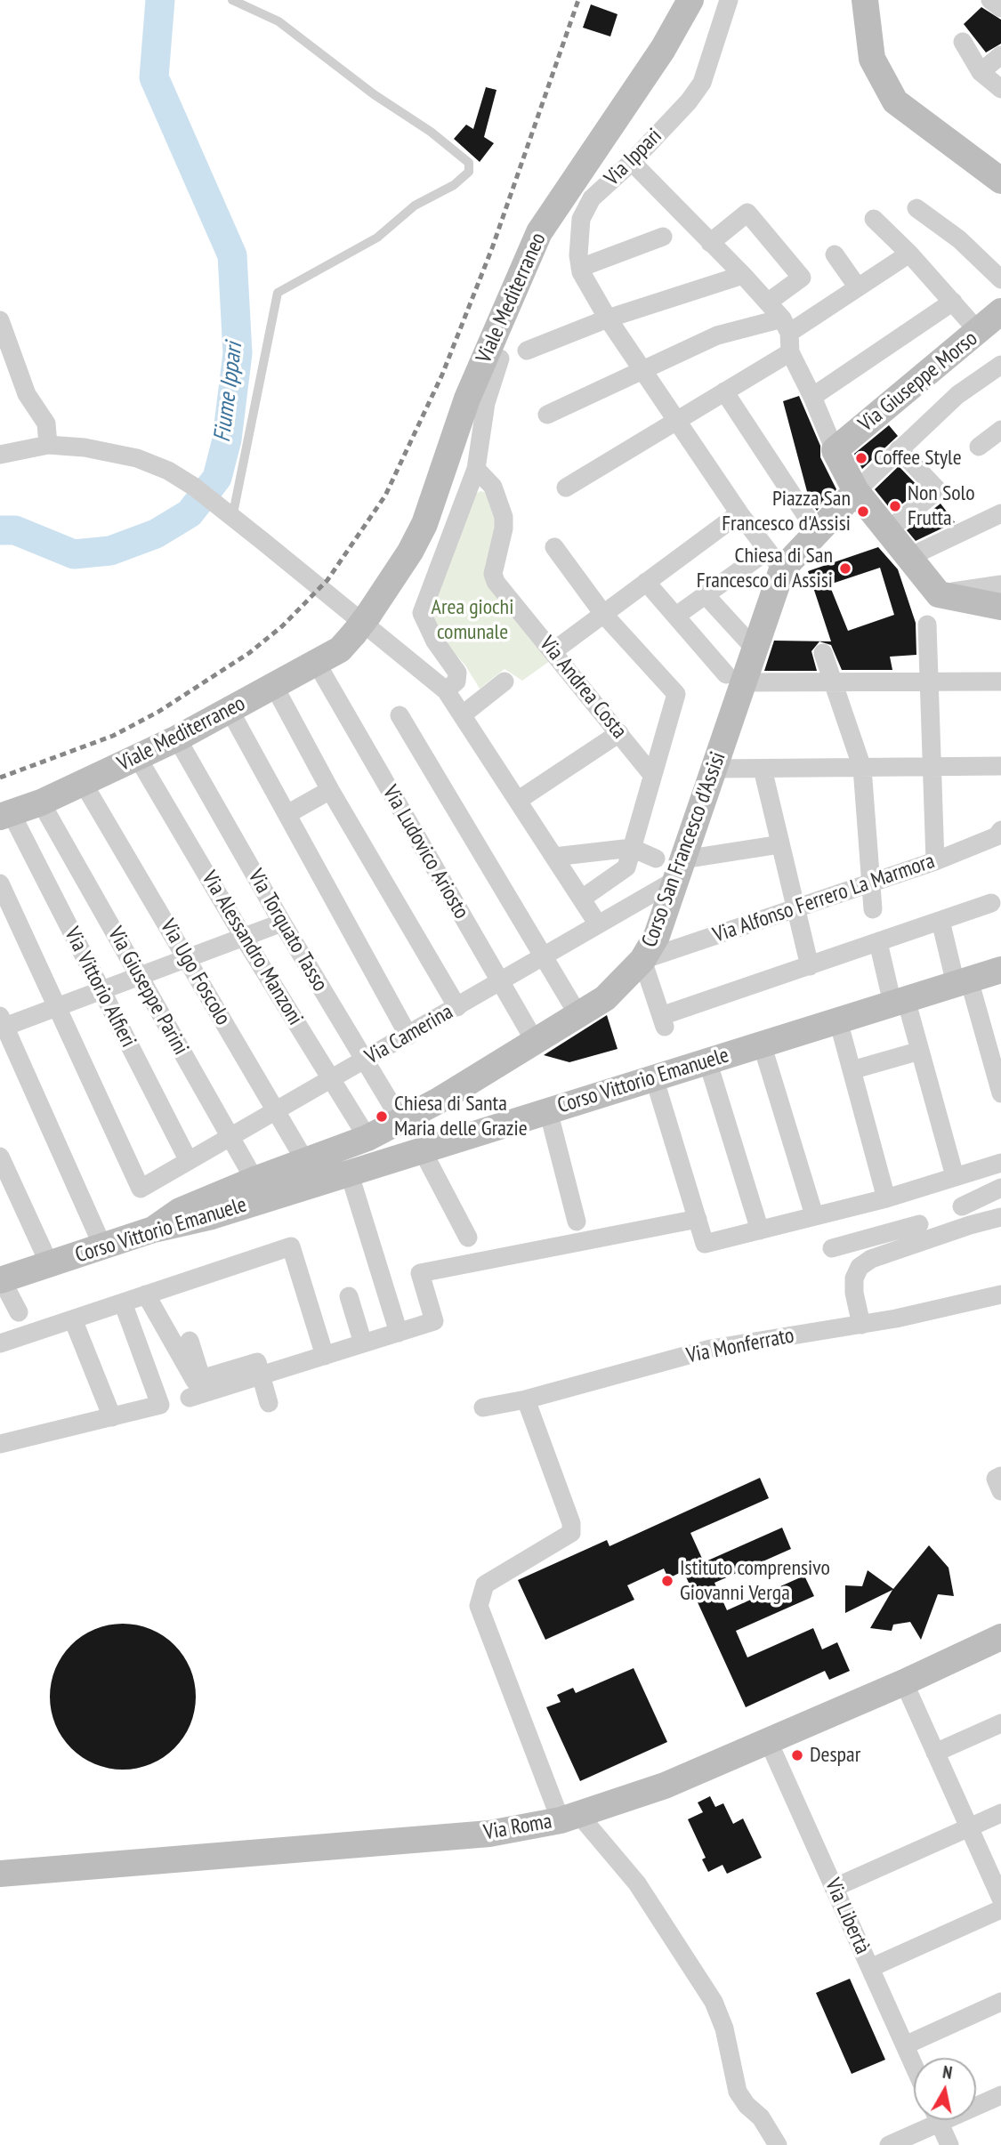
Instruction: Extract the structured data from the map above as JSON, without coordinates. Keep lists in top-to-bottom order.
{
  "streets": {
    "street": [
      "Via Ippari",
      "Viale Mediterraneo",
      "Via Giuseppe Morso",
      "Via Andrea Costa",
      "Corso San Francesco d'Assisi",
      "Via Ludovico Ariosto",
      "Via Alfonso Ferrero La Marmora",
      "Via Torquato Tasso",
      "Via Alessandro Manzoni",
      "Via Ugo Foscolo",
      "Via Vittorio Alfieri",
      "Via Giuseppe Parini",
      "Via Camerina",
      "Corso Vittorio Emanuele",
      "Via Monferrato",
      "Via Roma",
      "Via Libertà"
    ]
  },
  "crossings": [
    ["Via Ippari", "Corso San Francesco d'Assisi"],
    ["Viale Mediterraneo", "Via Ludovico Ariosto"],
    ["Viale Mediterraneo", "Via Torquato Tasso"],
    ["Viale Mediterraneo", "Via Alessandro Manzoni"],
    ["Viale Mediterraneo", "Via Ugo Foscolo"],
    ["Viale Mediterraneo", "Via Vittorio Alfieri"],
    ["Viale Mediterraneo", "Via Giuseppe Parini"],
    ["Corso San Francesco d'Assisi", "Via Ludovico Ariosto"],
    ["Corso San Francesco d'Assisi", "Via Alfonso Ferrero La Marmora"],
    ["Corso San Francesco d'Assisi", "Via Torquato Tasso"],
    ["Corso San Francesco d'Assisi", "Via Alessandro Manzoni"],
    ["Corso San Francesco d'Assisi", "Via Ugo Foscolo"],
    ["Corso San Francesco d'Assisi", "Via Giuseppe Parini"],
    ["Corso San Francesco d'Assisi", "Via Camerina"],
    ["Corso San Francesco d'Assisi", "Corso Vittorio Emanuele"],
    ["Via Ludovico Ariosto", "Via Camerina"],
    ["Via Torquato Tasso", "Via Camerina"],
    ["Via Alessandro Manzoni", "Via Camerina"],
    ["Via Ugo Foscolo", "Via Camerina"],
    ["Via Vittorio Alfieri", "Via Camerina"],
    ["Via Giuseppe Parini", "Via Camerina"],
    ["Via Roma", "Via Libertà"]
  ],
  "water": ["Fiume Ippari"],
  "parks": ["Area giochi comunale"],
  "places": [
    "Coffee Style",
    "Non Solo Frutta",
    "Piazza San Francesco d'Assisi",
    "Chiesa di San Francesco di Assisi",
    "Chiesa di Santa Maria delle Grazie",
    "Istituto comprensivo Giovanni Verga",
    "Despar"
  ],
  "north": "top"
}
